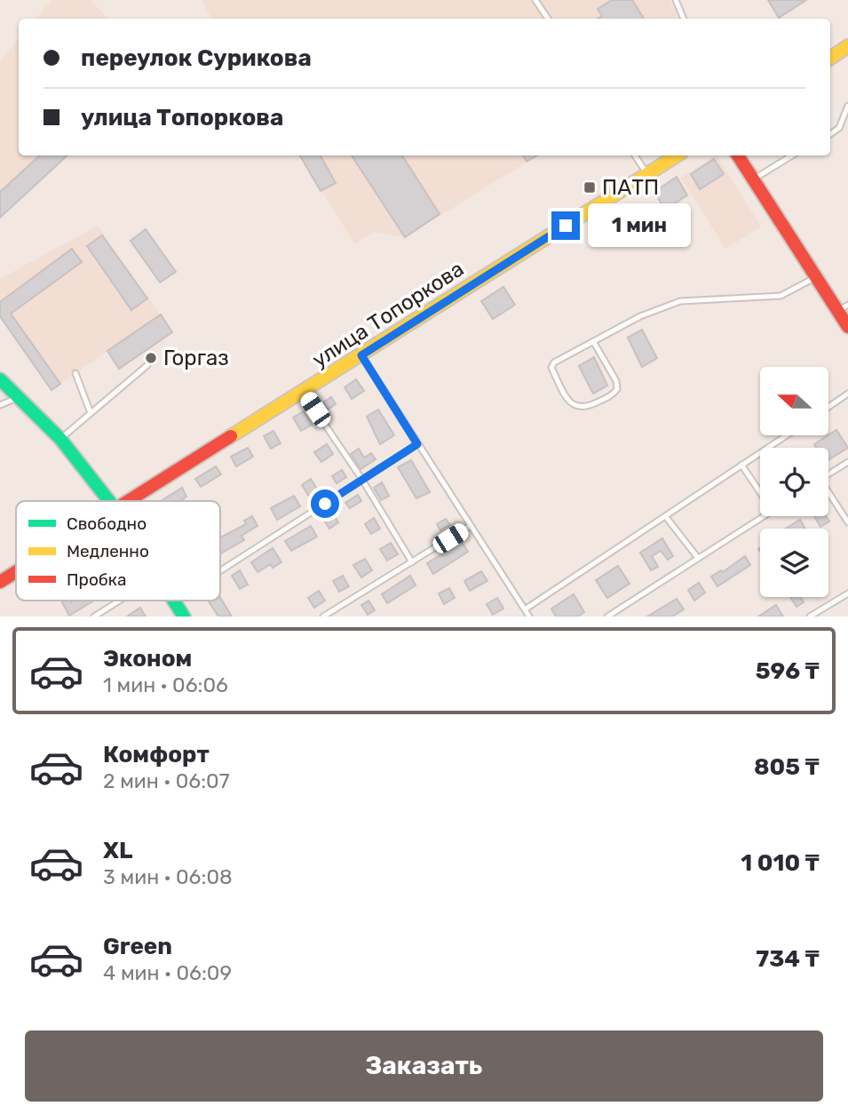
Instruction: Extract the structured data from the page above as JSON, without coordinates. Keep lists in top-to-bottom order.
{
  "streets": {
    "main road": ["улица Топоркова"]
  },
  "places": {
    "transit": ["ПАТП"],
    "other": ["Горгаз"]
  },
  "legend": ["Свободно", "Медленно", "Пробка"],
  "north": "left",
  "page": {
    "banner": ["переулок Сурикова", "улица Топоркова"],
    "bubble": "1 мин",
    "list": [
      {
        "name": "Эконом",
        "note": "1 мин · 06:06",
        "value": "596 ₸"
      },
      {
        "name": "Комфорт",
        "note": "2 мин · 06:07",
        "value": "805 ₸"
      },
      {
        "name": "XL",
        "note": "3 мин · 06:08",
        "value": "1 010 ₸"
      },
      {
        "name": "Green",
        "note": "4 мин · 06:09",
        "value": "734 ₸"
      }
    ],
    "buttons": "Заказать"
  }
}
